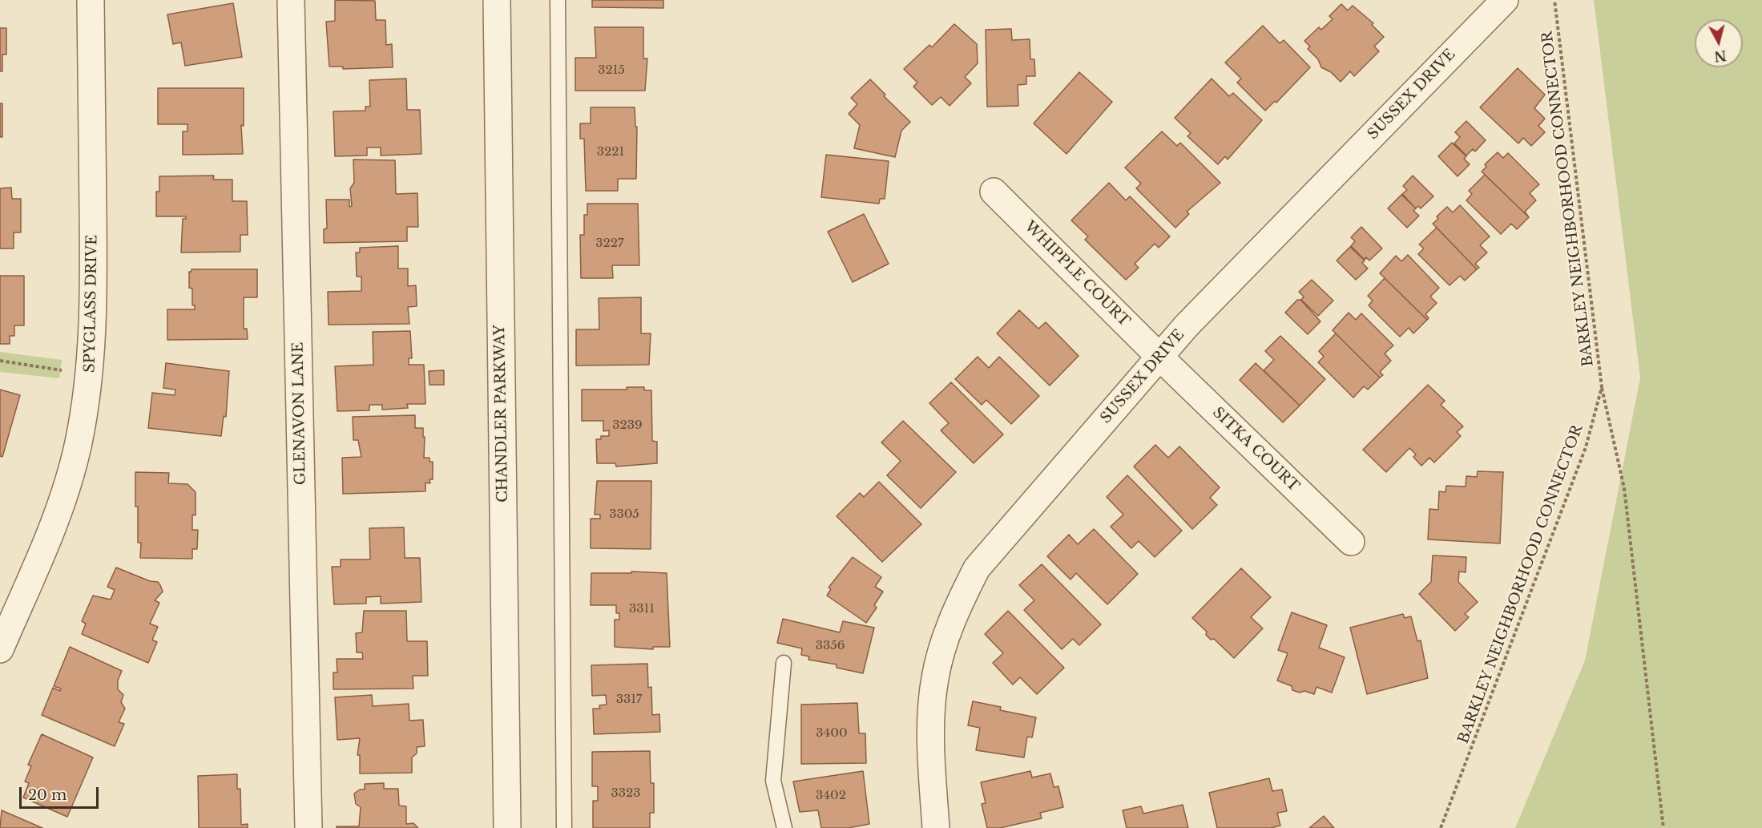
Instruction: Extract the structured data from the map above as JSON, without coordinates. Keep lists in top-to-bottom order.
{
  "streets": {
    "street": [
      "SUSSEX DRIVE",
      "WHIPPLE COURT",
      "SPYGLASS DRIVE",
      "GLENAVON LANE",
      "CHANDLER PARKWAY",
      "SITKA COURT"
    ],
    "path": ["BARKLEY NEIGHBORHOOD CONNECTOR"]
  },
  "crossings": [
    ["SUSSEX DRIVE", "WHIPPLE COURT"],
    ["SUSSEX DRIVE", "SITKA COURT"],
    ["WHIPPLE COURT", "SITKA COURT"]
  ],
  "house_numbers": [
    "3215",
    "3221",
    "3227",
    "3239",
    "3305",
    "3311",
    "3356",
    "3317",
    "3400",
    "3323",
    "3402"
  ],
  "scale_bar": "20 m",
  "north": "bottom"
}
